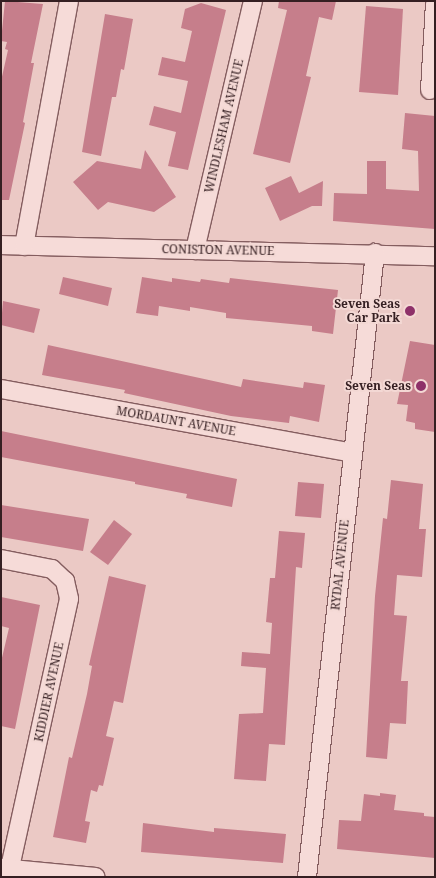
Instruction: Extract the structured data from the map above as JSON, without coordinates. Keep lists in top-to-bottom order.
{
  "streets": {
    "street": [
      "WINDLESHAM AVENUE",
      "CONISTON AVENUE",
      "MORDAUNT AVENUE",
      "RYDAL AVENUE",
      "KIDDIER AVENUE"
    ]
  },
  "crossings": [
    ["WINDLESHAM AVENUE", "CONISTON AVENUE"],
    ["CONISTON AVENUE", "RYDAL AVENUE"],
    ["MORDAUNT AVENUE", "RYDAL AVENUE"]
  ],
  "places": ["Seven Seas Car Park", "Seven Seas"]
}
